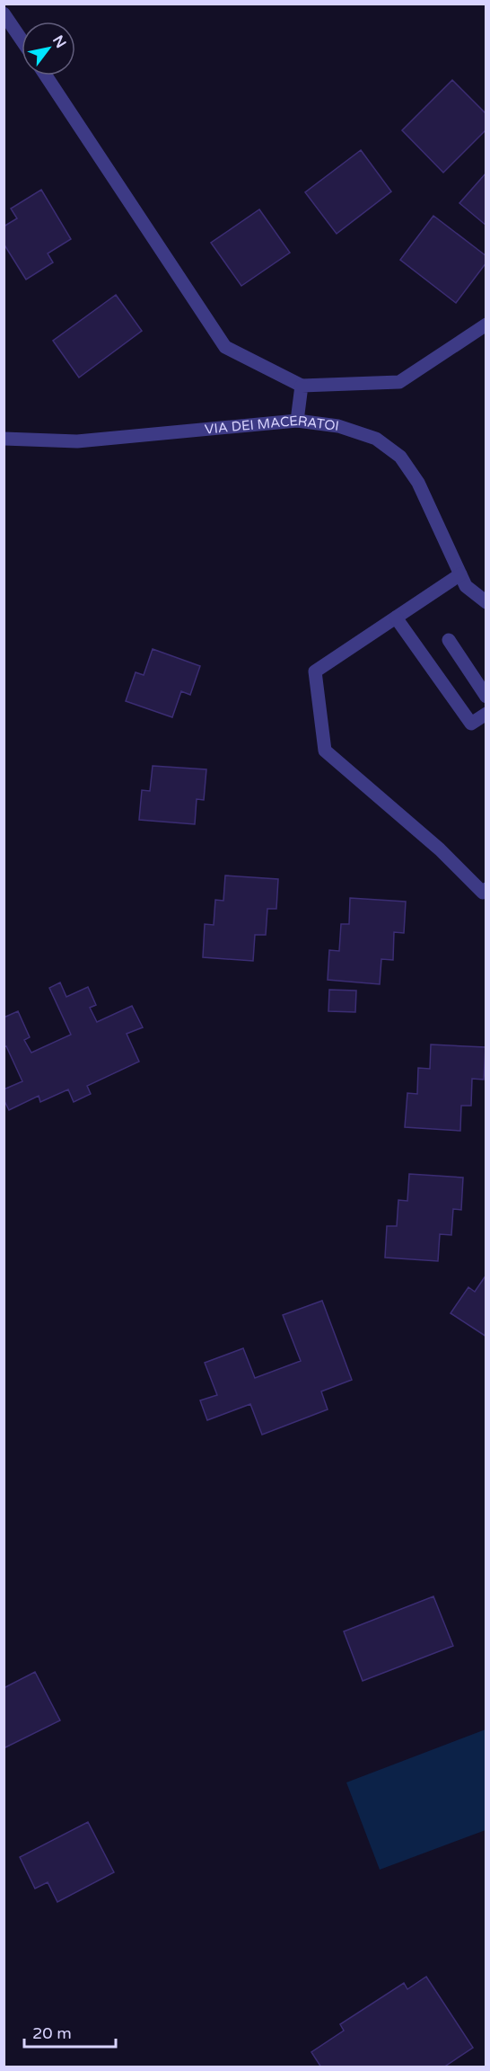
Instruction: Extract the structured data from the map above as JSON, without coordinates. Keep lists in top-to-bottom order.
{
  "streets": {
    "street": ["VIA DEI MACERATOI"]
  },
  "scale_bar": "20 m",
  "north": "top right"
}
